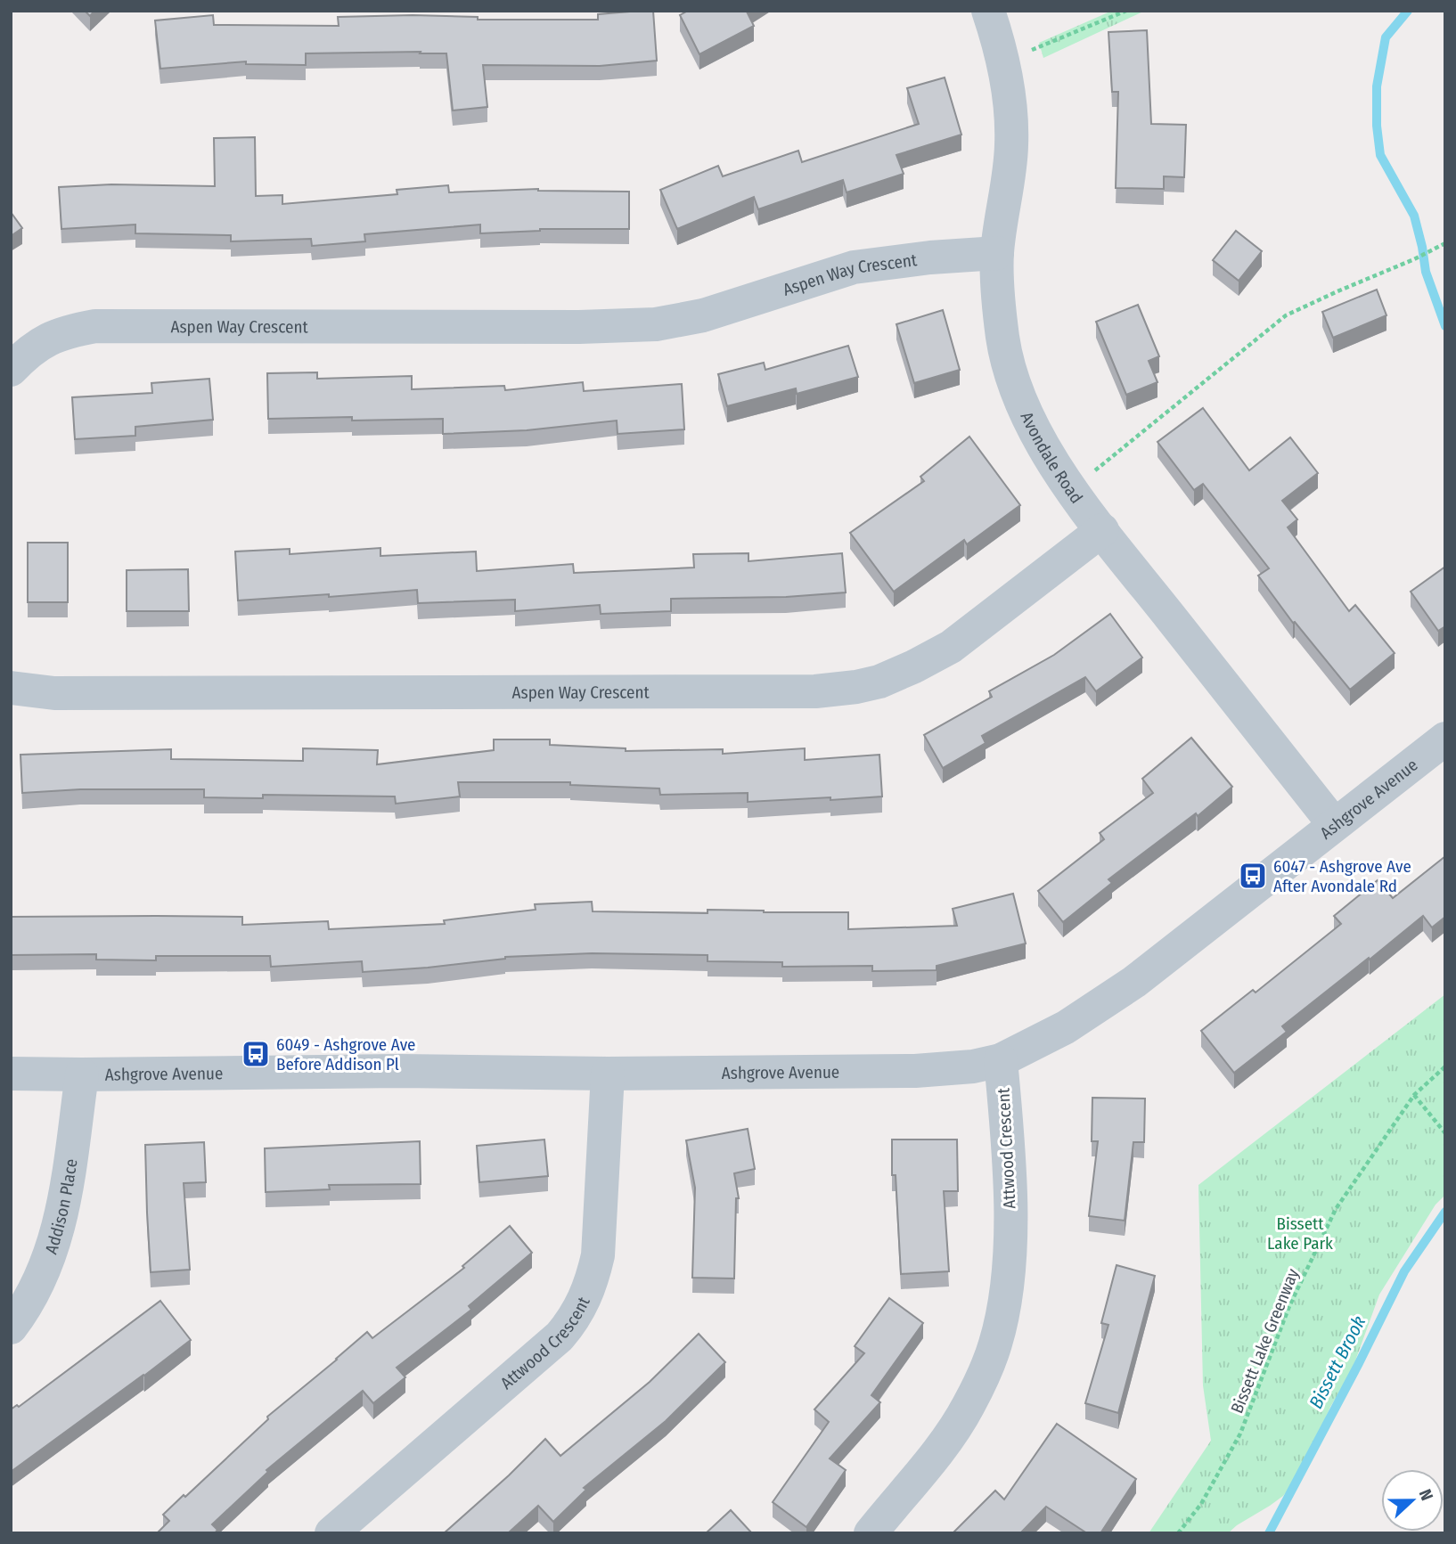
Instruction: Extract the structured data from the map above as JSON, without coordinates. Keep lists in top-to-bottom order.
{
  "streets": {
    "street": [
      "Aspen Way Crescent",
      "Avondale Road",
      "Ashgrove Avenue",
      "Attwood Crescent",
      "Addison Place"
    ],
    "path": ["Bissett Lake Greenway"]
  },
  "crossings": [
    ["Aspen Way Crescent", "Avondale Road"],
    ["Avondale Road", "Ashgrove Avenue"],
    ["Ashgrove Avenue", "Attwood Crescent"],
    ["Ashgrove Avenue", "Addison Place"]
  ],
  "water": ["Bissett Brook"],
  "parks": ["Bissett Lake Park"],
  "places": {
    "bus stop": ["6047 - Ashgrove Ave After Avondale Rd", "6049 - Ashgrove Ave Before Addison Pl"]
  },
  "north": "right"
}
